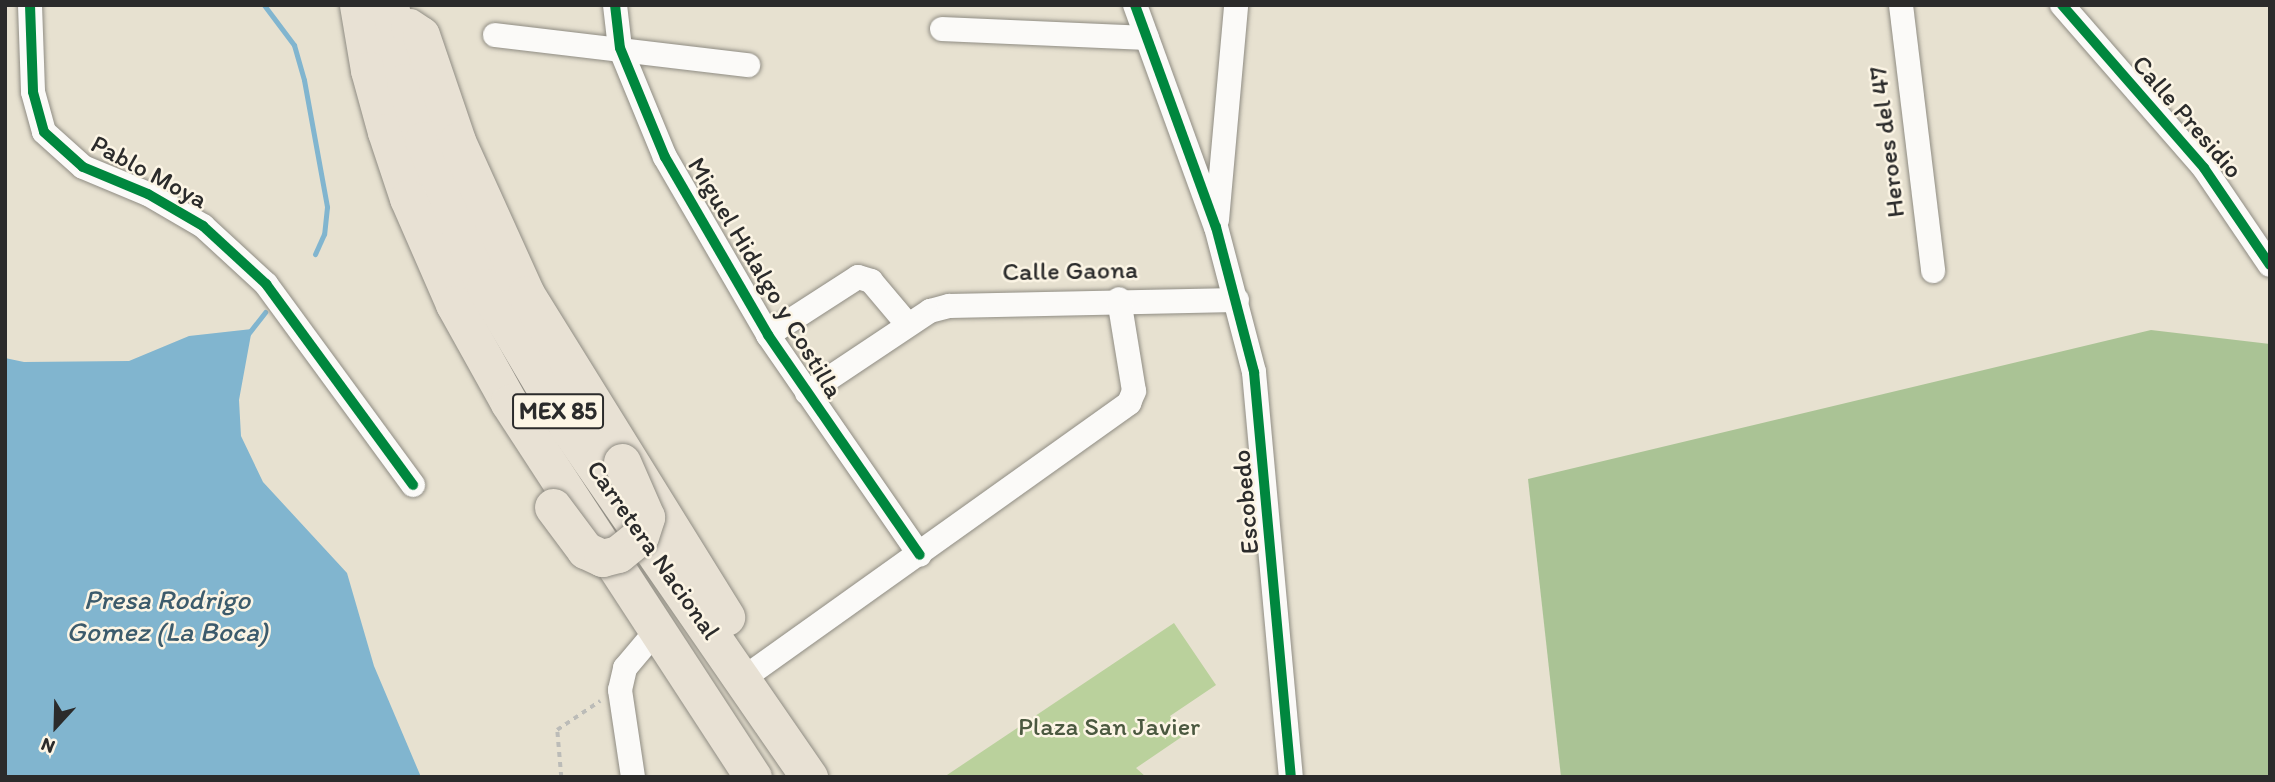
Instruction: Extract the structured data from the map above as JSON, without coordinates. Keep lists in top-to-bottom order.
{
  "streets": {
    "highway": ["MEX 85", "Carretera Nacional"],
    "street": [
      "Calle Presidio",
      "Heroes del 47",
      "Pablo Moya",
      "Calle Gaona",
      "Miguel Hidalgo y Costilla",
      "Escobedo"
    ]
  },
  "crossings": [
    ["Calle Gaona", "Miguel Hidalgo y Costilla"],
    ["Calle Gaona", "Escobedo"],
    ["MEX 85", "Carretera Nacional"]
  ],
  "water": ["Presa Rodrigo Gomez (La Boca)"],
  "parks": ["Plaza San Javier"],
  "north": "bottom"
}
